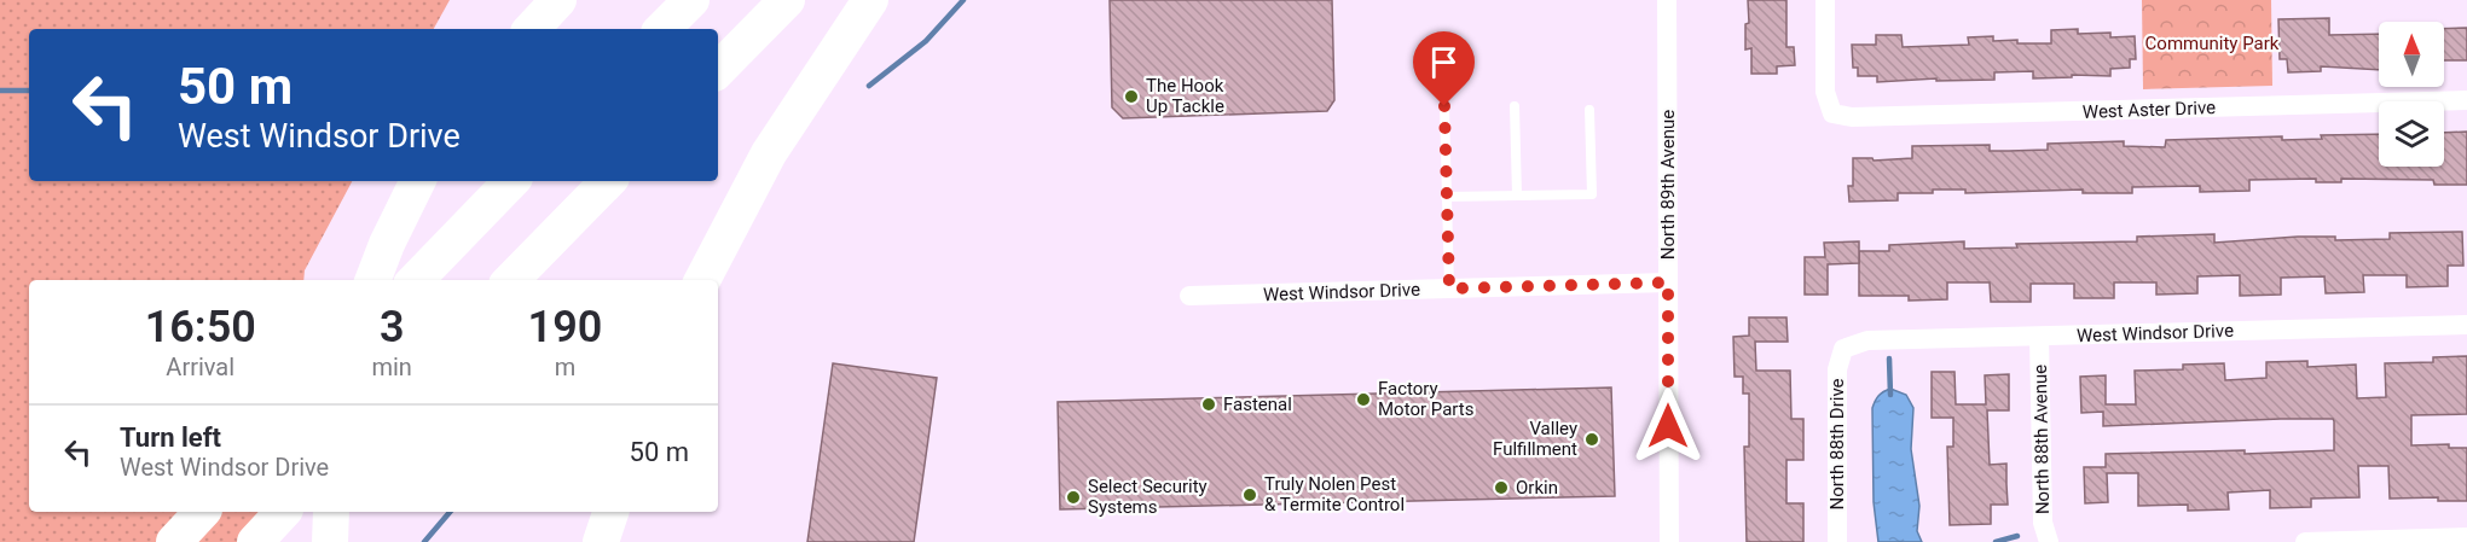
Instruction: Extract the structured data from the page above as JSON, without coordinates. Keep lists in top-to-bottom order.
{
  "streets": {
    "street": [
      "West Aster Drive",
      "North 89th Avenue",
      "West Windsor Drive",
      "North 88th Avenue",
      "North 88th Drive"
    ]
  },
  "crossings": [
    ["North 89th Avenue", "West Windsor Drive"],
    ["West Windsor Drive", "North 88th Avenue"],
    ["West Windsor Drive", "North 88th Drive"]
  ],
  "parks": ["Community Park"],
  "places": [
    "The Hook Up Tackle",
    "Factory Motor Parts",
    "Fastenal",
    "Valley Fulfillment",
    "Orkin",
    "Truly Nolen Pest & Termite Control",
    "Select Security Systems"
  ],
  "north": "top",
  "page": {
    "turn": ["50 m", "West Windsor Drive"],
    "eta": [
      "16:50",
      "Arrival",
      "3",
      "min",
      "190",
      "m"
    ],
    "list": [
      {
        "name": "Turn left",
        "note": "West Windsor Drive",
        "value": "50 m"
      }
    ]
  }
}
